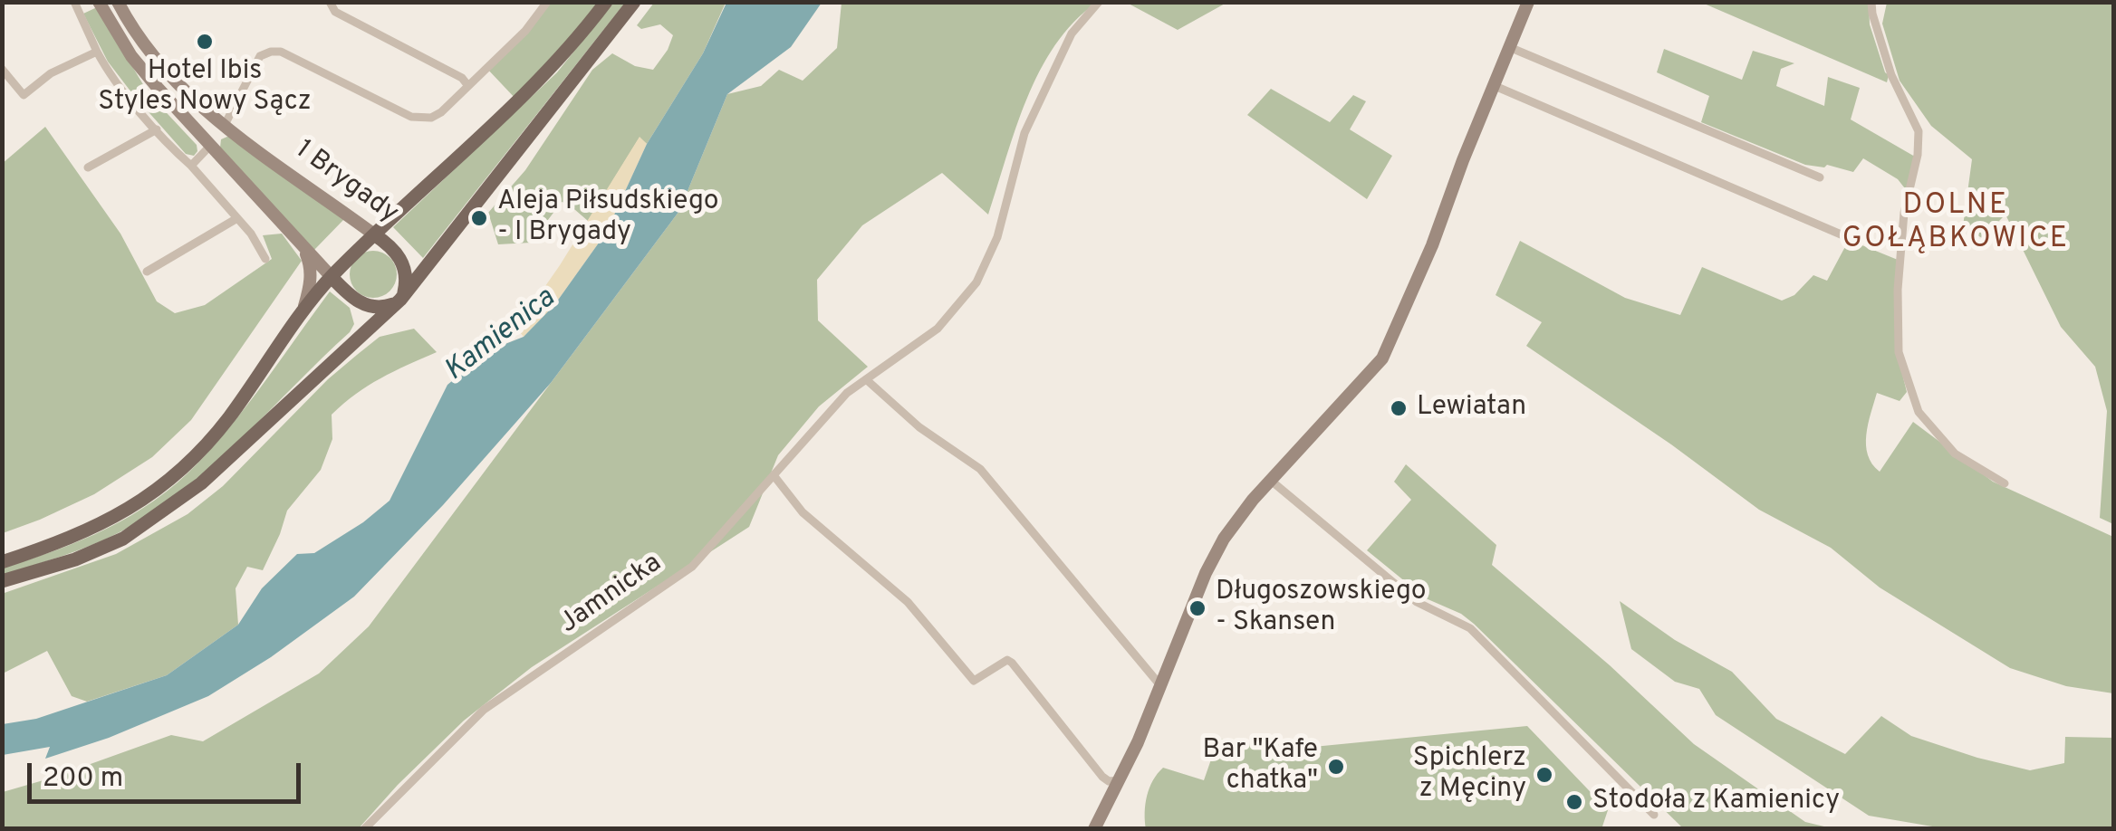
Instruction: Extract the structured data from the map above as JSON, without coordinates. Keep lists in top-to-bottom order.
{
  "streets": {
    "main road": ["1 Brygady"],
    "street": ["Jamnicka"]
  },
  "districts": ["DOLNE GOŁĄBKOWICE"],
  "water": ["Kamienica"],
  "places": [
    "Hotel Ibis Styles Nowy Sącz",
    "Aleja Piłsudskiego - I Brygady",
    "Lewiatan",
    "Długoszowskiego - Skansen",
    "Bar \"Kafe chatka\"",
    "Spichlerz z Męciny",
    "Stodoła z Kamienicy"
  ],
  "scale_bar": "200 m"
}
